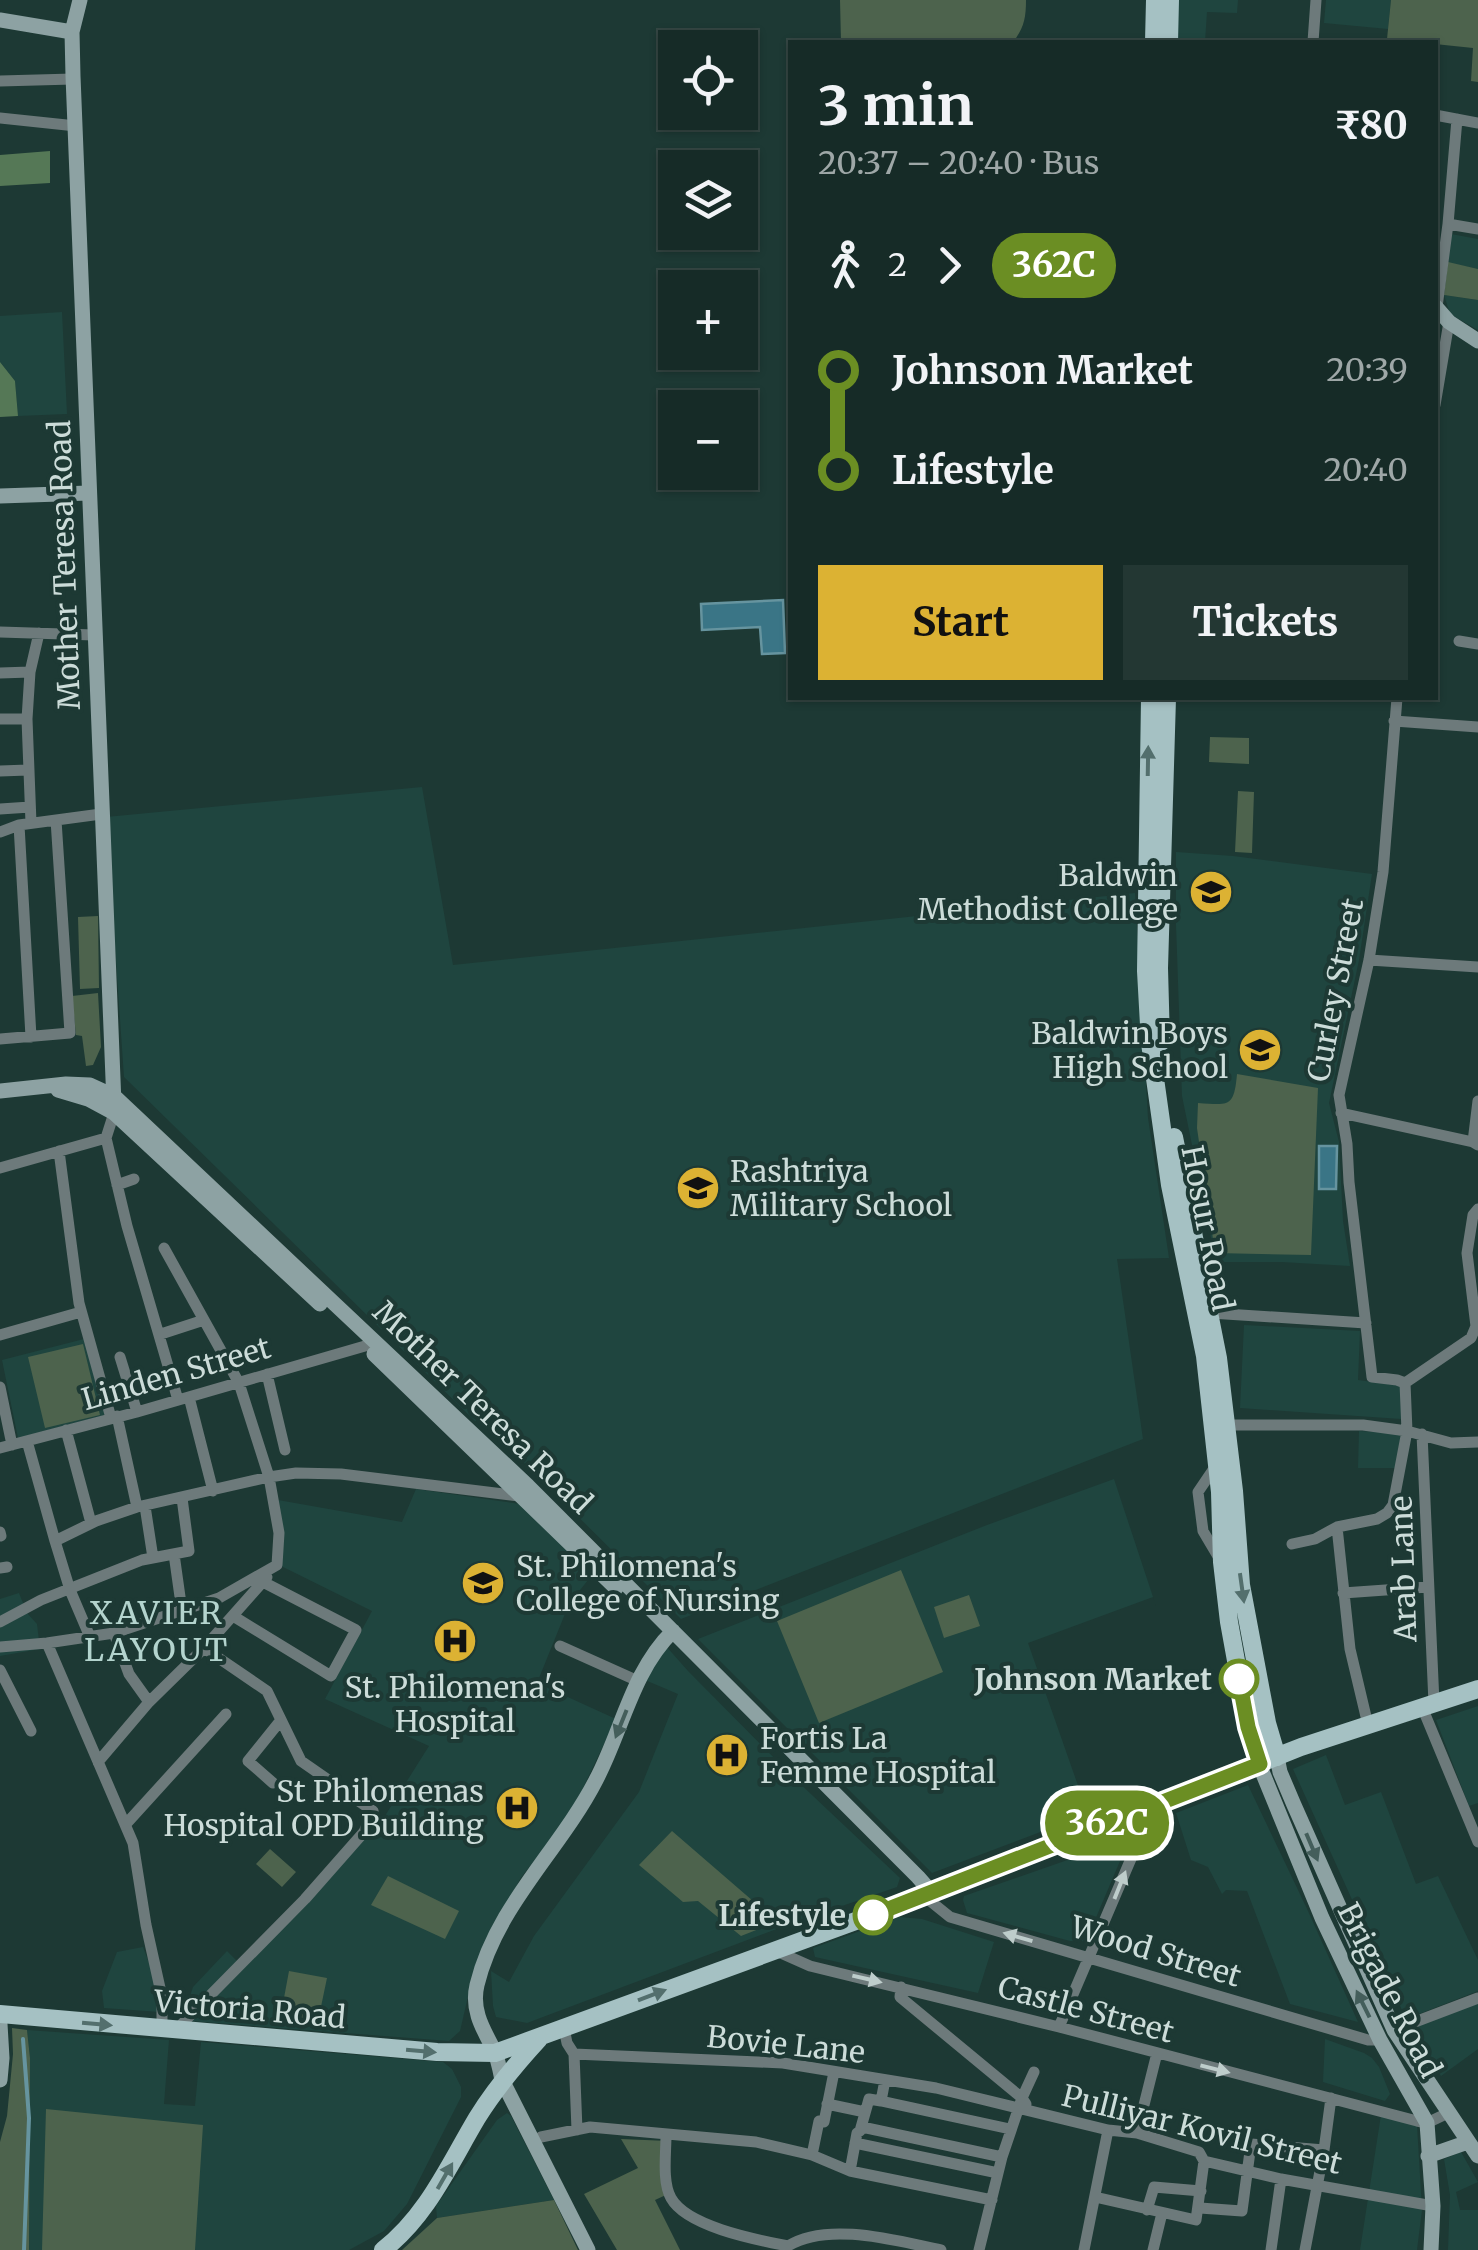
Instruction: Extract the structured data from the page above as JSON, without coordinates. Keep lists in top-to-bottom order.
{
  "streets": {
    "main road": ["Hosur Road", "Victoria Road"],
    "street": [
      "Mother Teresa Road",
      "Curley Street",
      "Linden Street",
      "Arab Lane",
      "Wood Street",
      "Brigade Road",
      "Castle Street",
      "Bovie Lane",
      "Pulliyar Kovil Street"
    ]
  },
  "crossings": [
    ["Mother Teresa Road", "Linden Street"],
    ["Mother Teresa Road", "Wood Street"],
    ["Hosur Road", "Brigade Road"],
    ["Wood Street", "Brigade Road"],
    ["Brigade Road", "Castle Street"],
    ["Brigade Road", "Pulliyar Kovil Street"],
    ["Bovie Lane", "Pulliyar Kovil Street"]
  ],
  "one_way": ["Wood Street", "Victoria Road", "Castle Street"],
  "districts": ["XAVIER LAYOUT"],
  "places": {
    "school or university": [
      "Baldwin Methodist College",
      "Baldwin Boys High School",
      "Rashtriya Military School",
      "St. Philomena's College of Nursing"
    ],
    "hospital": ["St. Philomena's Hospital", "Fortis La Femme Hospital", "St Philomenas Hospital OPD Building"],
    "other": ["Johnson Market", "Lifestyle"]
  },
  "lines": ["bus line 362C"],
  "page": {
    "on_map": "362C",
    "map_buttons": ["+", "−"],
    "heading": ["3 min", "20:37 – 20:40 · Bus", "₹80"],
    "legs": ["2", "362C"],
    "list": [
      {
        "name": "Johnson Market",
        "value": "20:39"
      },
      {
        "name": "Lifestyle",
        "value": "20:40"
      }
    ],
    "buttons": ["Start", "Tickets"]
  }
}
